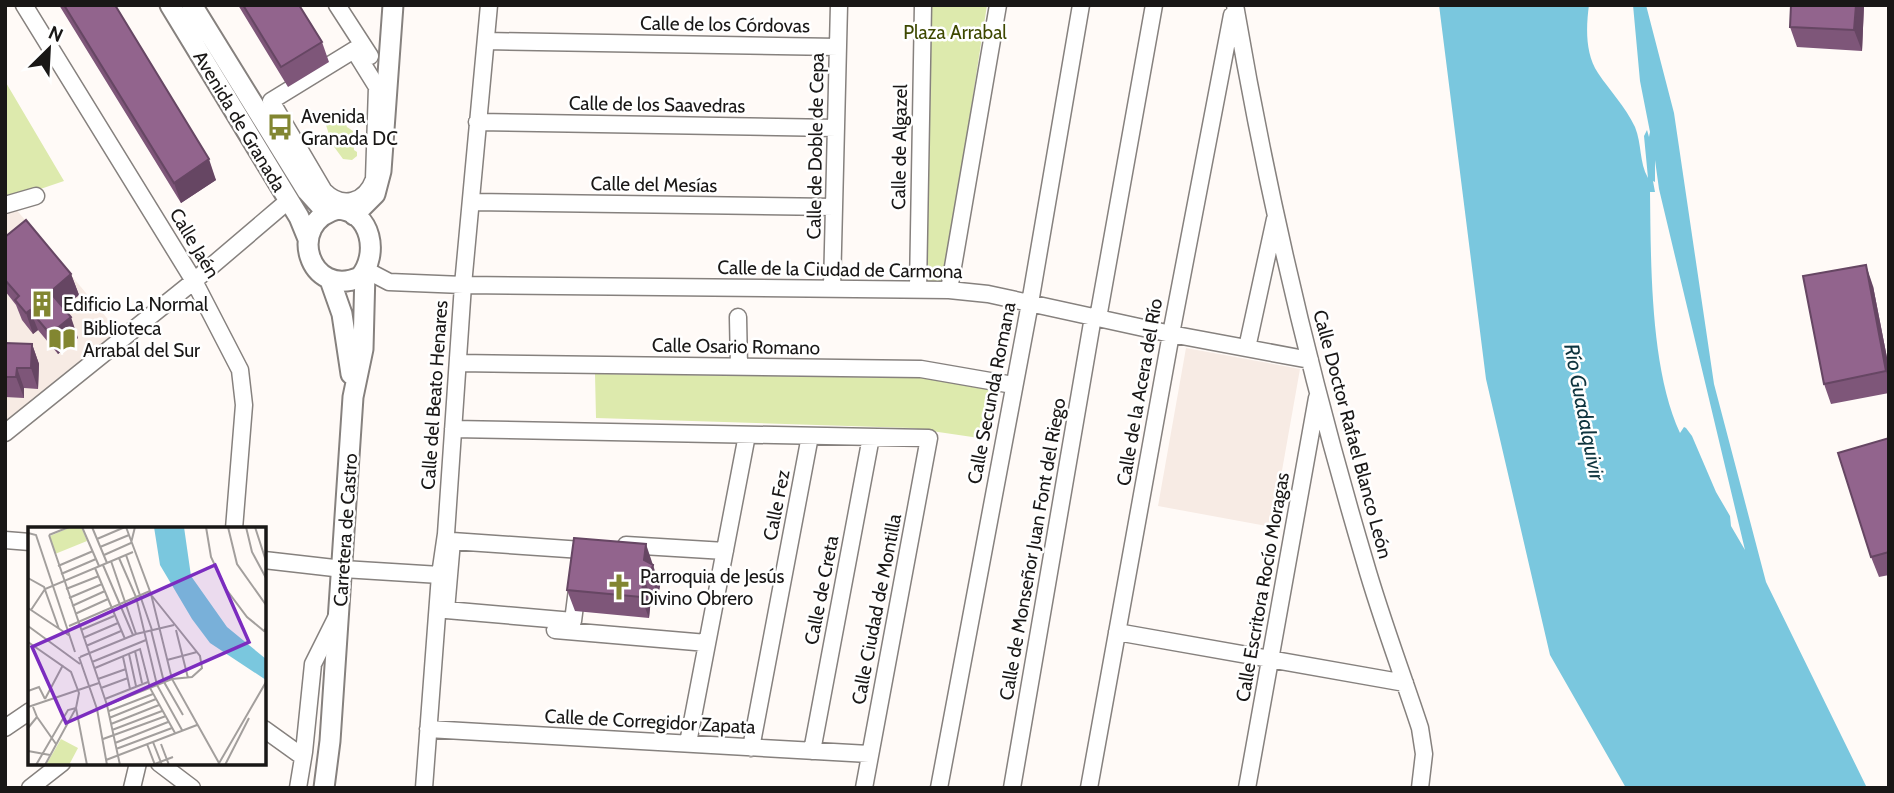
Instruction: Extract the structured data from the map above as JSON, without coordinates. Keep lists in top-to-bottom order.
{
  "streets": {
    "main road": ["Avenida de Granada", "Carretera de Castro"],
    "street": [
      "Calle de los Córdovas",
      "Calle de los Saavedras",
      "Calle de Doble de Cepa",
      "Calle de Algazel",
      "Calle del Mesías",
      "Calle Jaén",
      "Calle de la Ciudad de Carmona",
      "Calle Osario Romano",
      "Calle de la Acera del Río",
      "Calle Secunda Romana",
      "Calle del Beato Henares",
      "Calle Doctor Rafael Blanco León",
      "Calle Fez",
      "Calle de Monseñor Juan Font del Riego",
      "Calle Escritora Rocío Moragas",
      "Calle de Creta",
      "Calle Ciudad de Montilla",
      "Calle de Corregidor Zapata"
    ]
  },
  "crossings": [
    ["Calle de los Córdovas", "Calle de Doble de Cepa"],
    ["Calle de los Córdovas", "Calle del Beato Henares"],
    ["Calle de los Saavedras", "Calle de Doble de Cepa"],
    ["Calle de los Saavedras", "Calle del Beato Henares"],
    ["Avenida de Granada", "Calle de la Ciudad de Carmona"],
    ["Avenida de Granada", "Carretera de Castro"],
    ["Calle de Doble de Cepa", "Calle del Mesías"],
    ["Calle de Doble de Cepa", "Calle de la Ciudad de Carmona"],
    ["Calle de Algazel", "Calle de la Ciudad de Carmona"],
    ["Calle del Mesías", "Calle del Beato Henares"],
    ["Calle de la Ciudad de Carmona", "Calle de la Acera del Río"],
    ["Calle de la Ciudad de Carmona", "Calle Secunda Romana"],
    ["Calle de la Ciudad de Carmona", "Calle del Beato Henares"],
    ["Calle de la Ciudad de Carmona", "Calle Doctor Rafael Blanco León"],
    ["Calle de la Ciudad de Carmona", "Carretera de Castro"],
    ["Calle de la Ciudad de Carmona", "Calle de Monseñor Juan Font del Riego"],
    ["Calle Osario Romano", "Calle Secunda Romana"],
    ["Calle Osario Romano", "Calle del Beato Henares"],
    ["Calle de la Acera del Río", "Calle Doctor Rafael Blanco León"],
    ["Calle del Beato Henares", "Calle de Corregidor Zapata"],
    ["Calle Doctor Rafael Blanco León", "Calle Escritora Rocío Moragas"],
    ["Calle Fez", "Calle de Corregidor Zapata"],
    ["Calle de Creta", "Calle Ciudad de Montilla"],
    ["Calle de Creta", "Calle de Corregidor Zapata"],
    ["Calle Ciudad de Montilla", "Calle de Corregidor Zapata"]
  ],
  "water": ["Río Guadalquivir"],
  "parks": ["Plaza Arrabal"],
  "places": {
    "bus stop": ["Avenida Granada DC"],
    "building": ["Edificio La Normal"],
    "library": ["Biblioteca Arrabal del Sur"],
    "church": ["Parroquia de Jesús Divino Obrero"]
  },
  "north": "top right"
}
